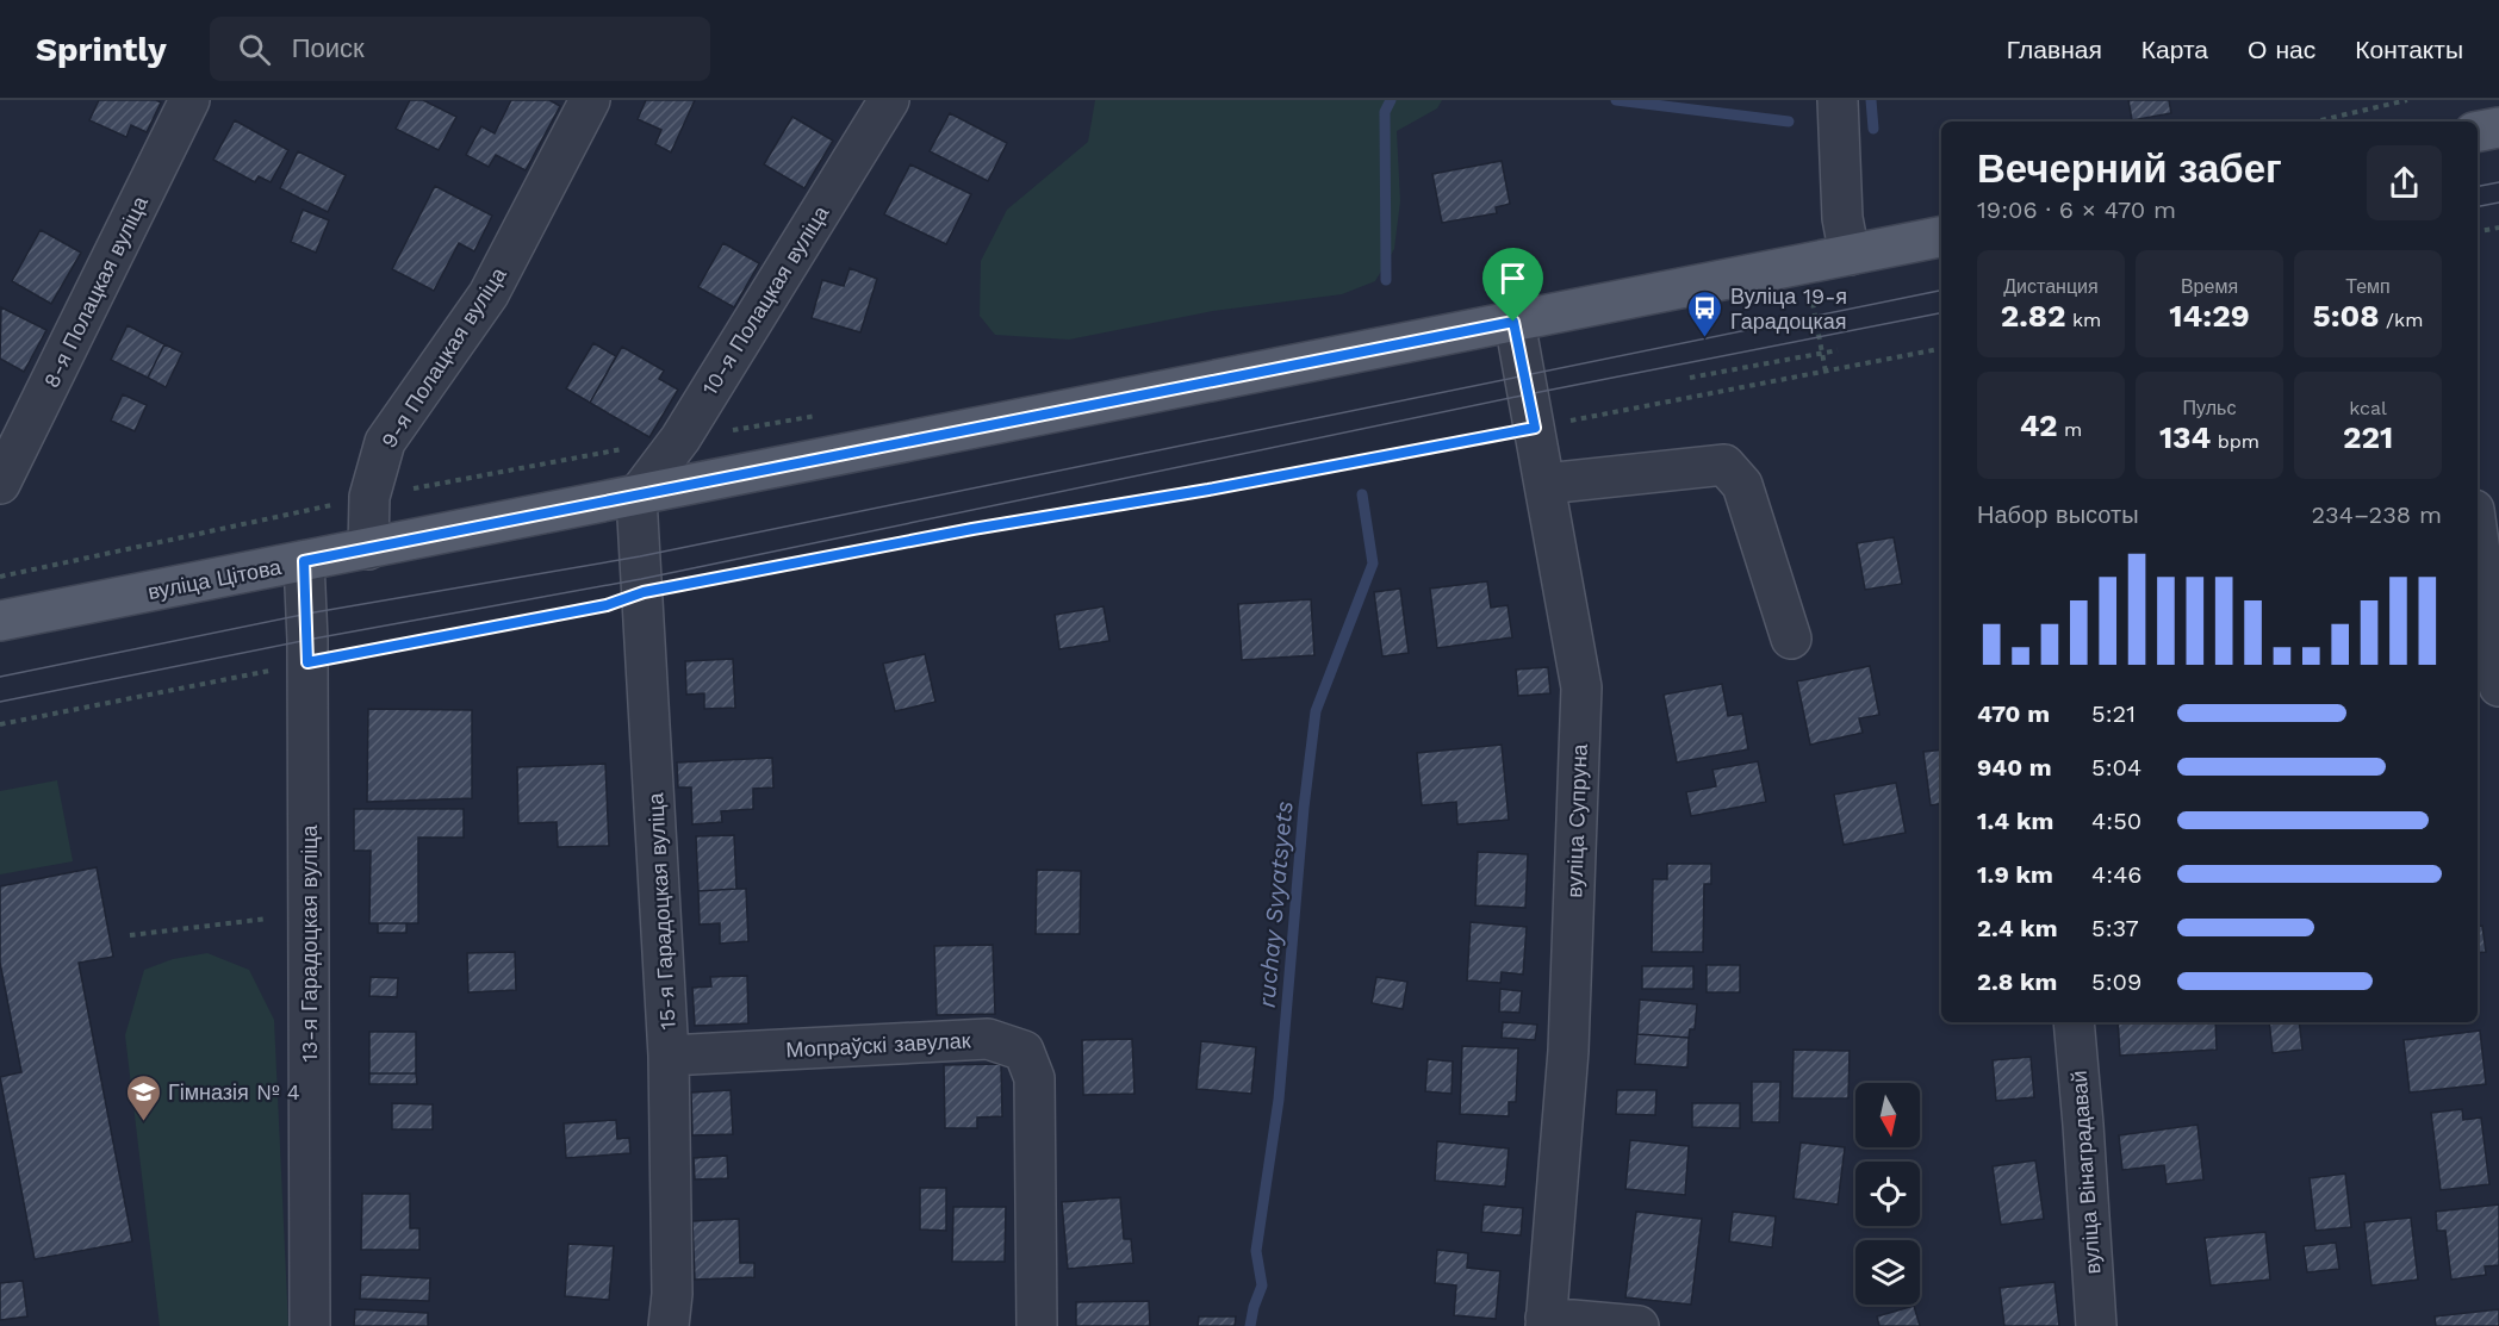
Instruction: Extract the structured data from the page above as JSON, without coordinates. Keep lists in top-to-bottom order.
{
  "streets": {
    "main road": ["вуліца Цітова"],
    "street": [
      "8-я Полацкая вуліца",
      "10-я Полацкая вуліца",
      "9-я Полацкая вуліца",
      "вуліца Супруна",
      "15-я Гарадоцкая вуліца",
      "13-я Гарадоцкая вуліца",
      "Мопраўскі завулак",
      "вуліца Вінаградавай"
    ]
  },
  "crossings": [
    ["10-я Полацкая вуліца", "вуліца Цітова"],
    ["10-я Полацкая вуліца", "15-я Гарадоцкая вуліца"],
    ["9-я Полацкая вуліца", "вуліца Цітова"],
    ["вуліца Цітова", "вуліца Супруна"],
    ["вуліца Цітова", "15-я Гарадоцкая вуліца"],
    ["вуліца Цітова", "13-я Гарадоцкая вуліца"],
    ["15-я Гарадоцкая вуліца", "Мопраўскі завулак"]
  ],
  "water": ["ruchay Svyatsyets"],
  "places": {
    "bus stop": ["Вуліца 19-я Гарадоцкая"],
    "school or university": ["Гімназія № 4"]
  },
  "north": "bottom",
  "page": {
    "header": "Sprintly",
    "search": "Поиск",
    "nav": [
      "Главная",
      "Карта",
      "О нас",
      "Контакты"
    ],
    "heading": ["Вечерний забег", "19:06 · 6 × 470 m"],
    "stats": [
      ["Дистанция", "2.82 km"],
      ["Время", "14:29"],
      ["Темп", "5:08 /km"],
      ["42 m"],
      ["Пульс", "134 bpm"],
      ["kcal", "221"]
    ],
    "chart": ["Набор высоты", "234–238 m"],
    "list": [
      {
        "name": "470 m",
        "note": "5:21"
      },
      {
        "name": "940 m",
        "note": "5:04"
      },
      {
        "name": "1.4 km",
        "note": "4:50"
      },
      {
        "name": "1.9 km",
        "note": "4:46"
      },
      {
        "name": "2.4 km",
        "note": "5:37"
      },
      {
        "name": "2.8 km",
        "note": "5:09"
      }
    ]
  }
}
